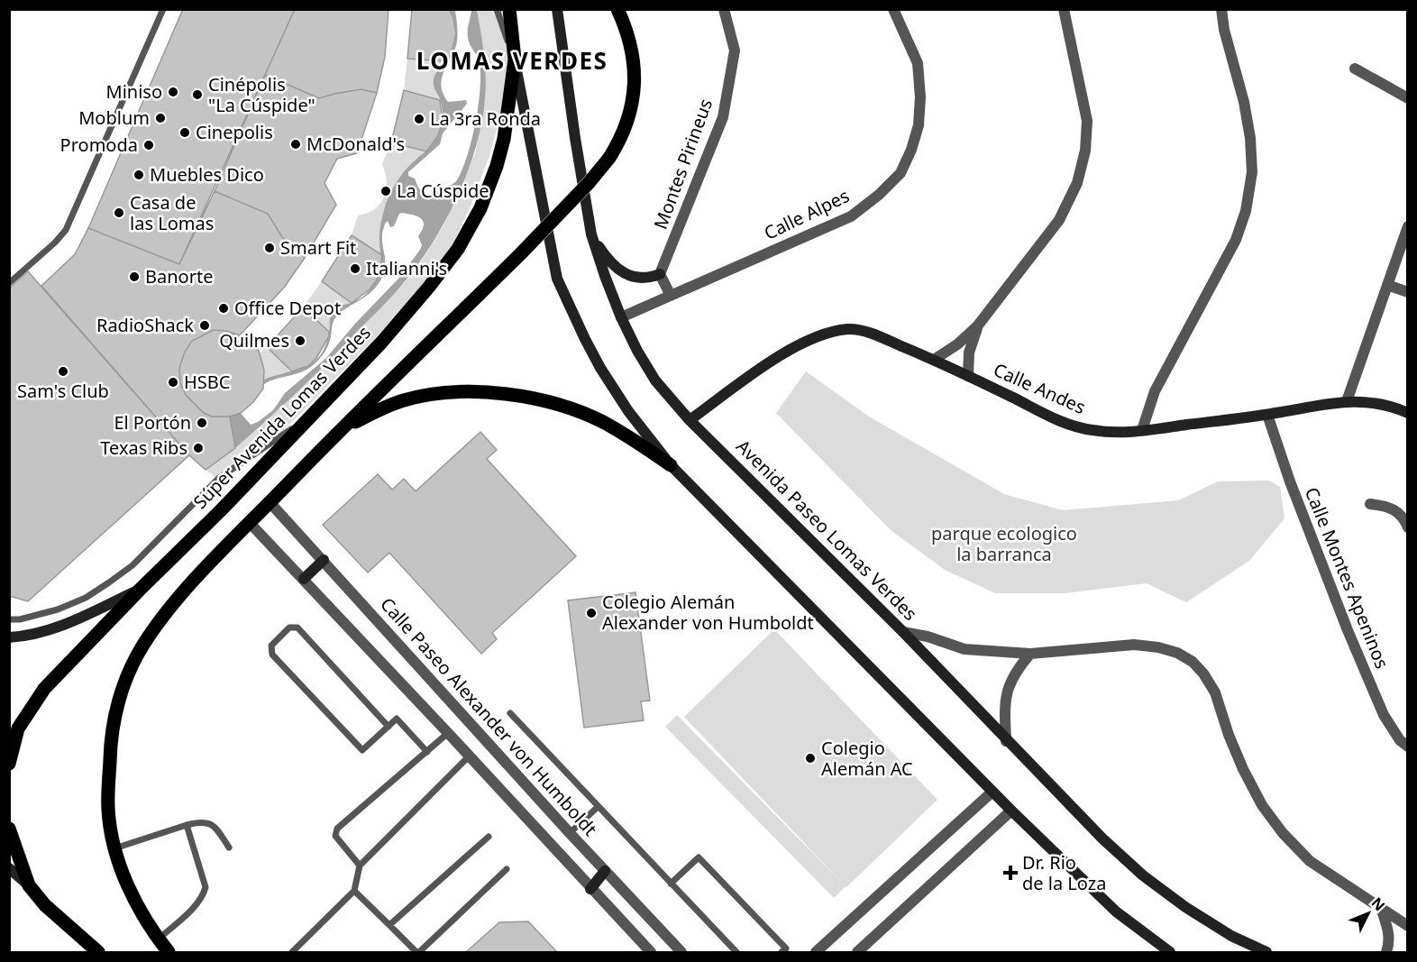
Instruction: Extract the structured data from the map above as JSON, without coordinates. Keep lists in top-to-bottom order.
{
  "streets": {
    "main road": ["Calle Andes", "Súper Avenida Lomas Verdes", "Avenida Paseo Lomas Verdes"],
    "street": [
      "Montes Pirineus",
      "Calle Alpes",
      "Calle Montes Apeninos",
      "Calle Paseo Alexander von Humboldt"
    ]
  },
  "crossings": [
    ["Calle Alpes", "Avenida Paseo Lomas Verdes"],
    ["Calle Andes", "Avenida Paseo Lomas Verdes"],
    ["Calle Andes", "Calle Montes Apeninos"]
  ],
  "districts": ["LOMAS VERDES"],
  "parks": ["parque ecologico la barranca"],
  "places": {
    "other": [
      "Miniso",
      "Cinépolis \"La Cúspide\"",
      "Moblum",
      "La 3ra Ronda",
      "Cinepolis",
      "McDonald's",
      "Promoda",
      "Muebles Dico",
      "La Cúspide",
      "Casa de las Lomas",
      "Smart Fit",
      "Italianni's",
      "Banorte",
      "Office Depot",
      "RadioShack",
      "Quilmes",
      "Sam's Club",
      "HSBC",
      "El Portón",
      "Texas Ribs",
      "Colegio Alemán Alexander von Humboldt",
      "Colegio Alemán AC"
    ],
    "health": ["Dr. Rio de la Loza"]
  },
  "north": "top right"
}
